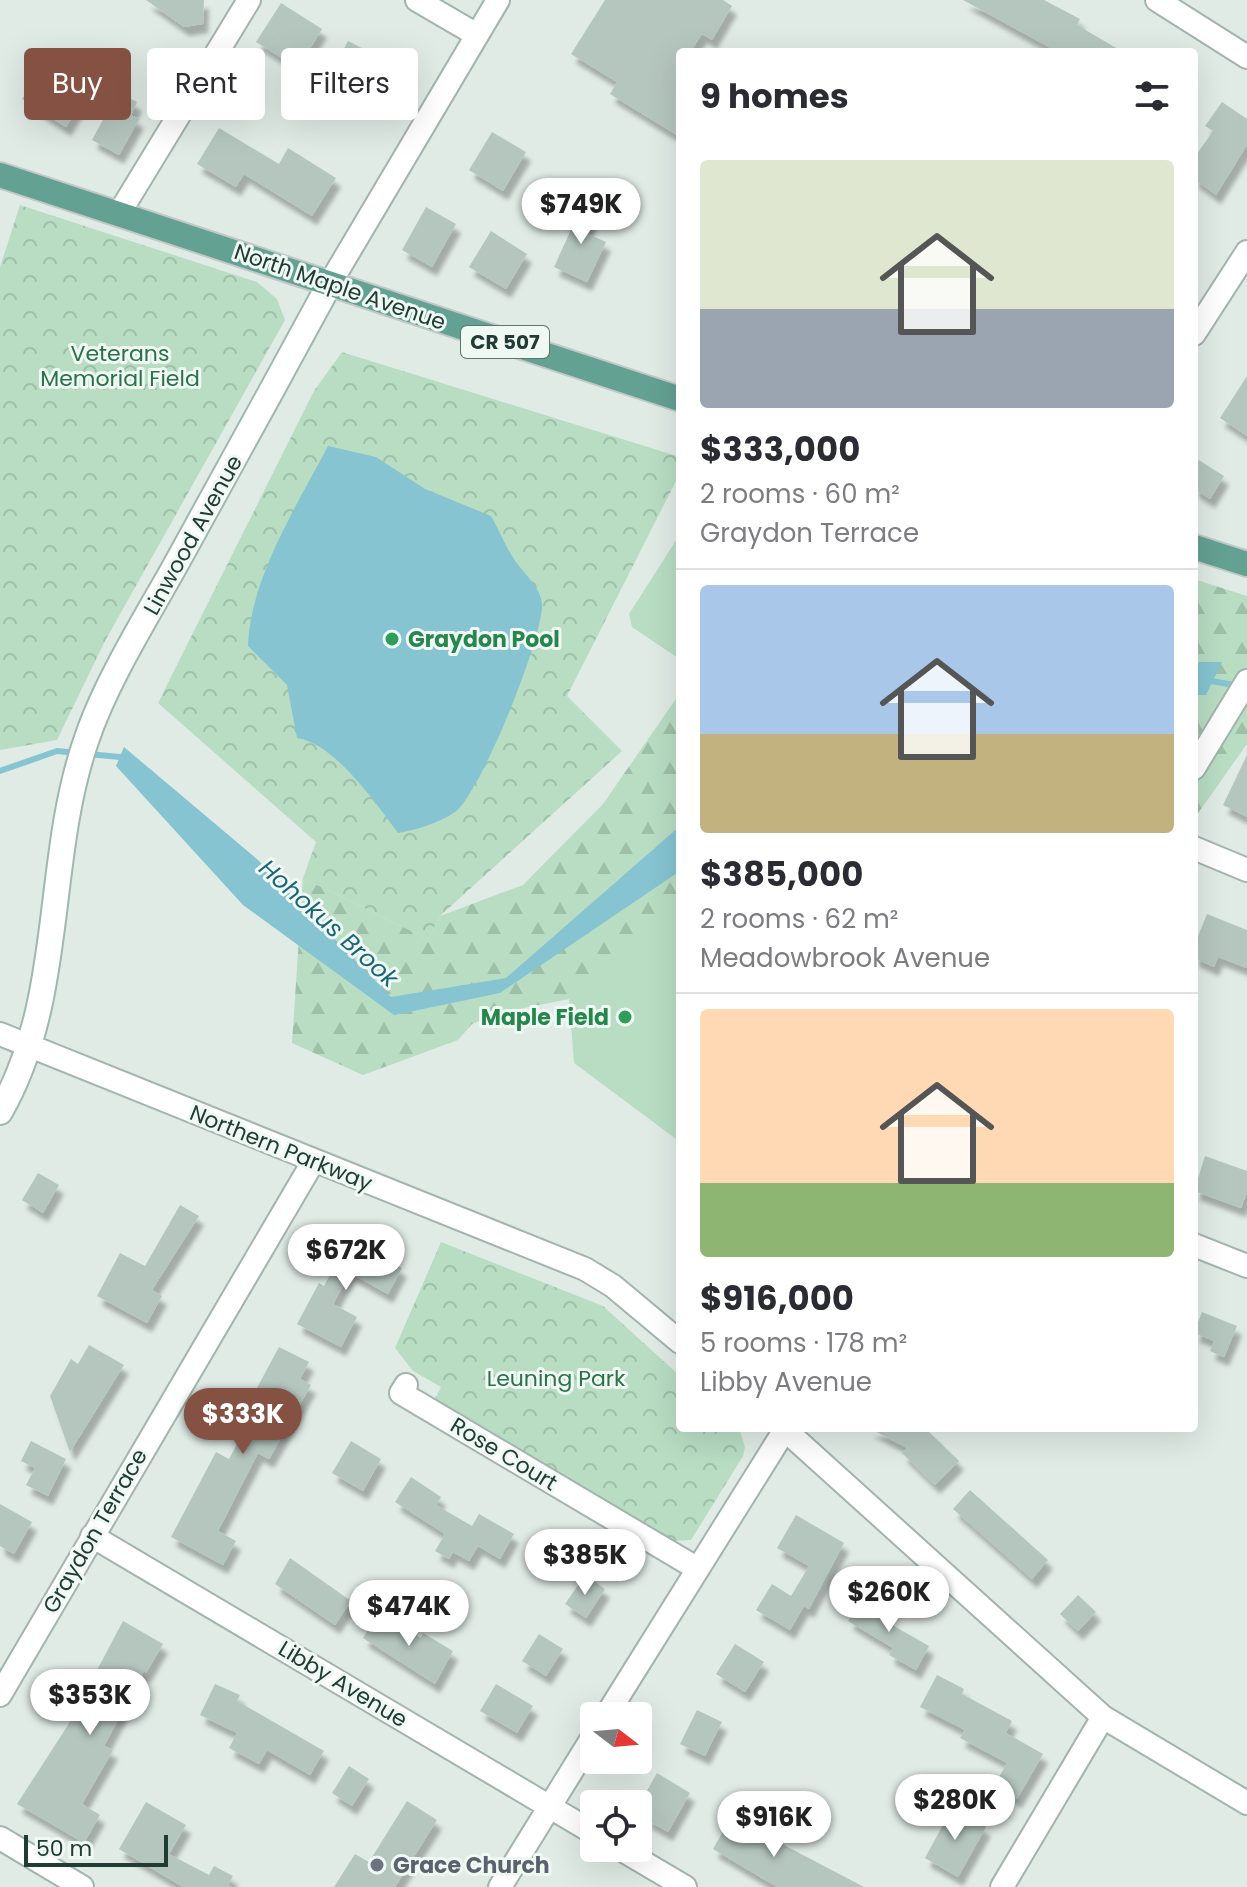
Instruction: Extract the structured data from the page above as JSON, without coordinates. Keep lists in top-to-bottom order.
{
  "streets": {
    "main road": ["North Maple Avenue", "CR 507", "Linwood Avenue"],
    "street": [
      "Northern Parkway",
      "Rose Court",
      "Graydon Terrace",
      "Libby Avenue"
    ]
  },
  "crossings": [
    ["North Maple Avenue", "Linwood Avenue"],
    ["Linwood Avenue", "Northern Parkway"],
    ["Northern Parkway", "Graydon Terrace"],
    ["Graydon Terrace", "Libby Avenue"]
  ],
  "water": ["Hohokus Brook"],
  "parks": ["Veterans Memorial Field", "Leuning Park"],
  "places": ["Graydon Pool", "Maple Field", "Grace Church"],
  "scale_bar": "50 m",
  "north": "right",
  "page": {
    "chip": ["Buy", "Rent", "Filters"],
    "heading": "9 homes",
    "list": [
      {
        "name": "$333,000",
        "note": "2 rooms · 60 m² · Graydon Terrace"
      },
      {
        "name": "$385,000",
        "note": "2 rooms · 62 m² · Meadowbrook Avenue"
      },
      {
        "name": "$916,000",
        "note": "5 rooms · 178 m² · Libby Avenue"
      }
    ],
    "price": [
      "$749K",
      "$672K",
      "$333K",
      "$385K",
      "$260K",
      "$474K",
      "$353K",
      "$280K",
      "$916K"
    ],
    "scale": "50 m"
  }
}
